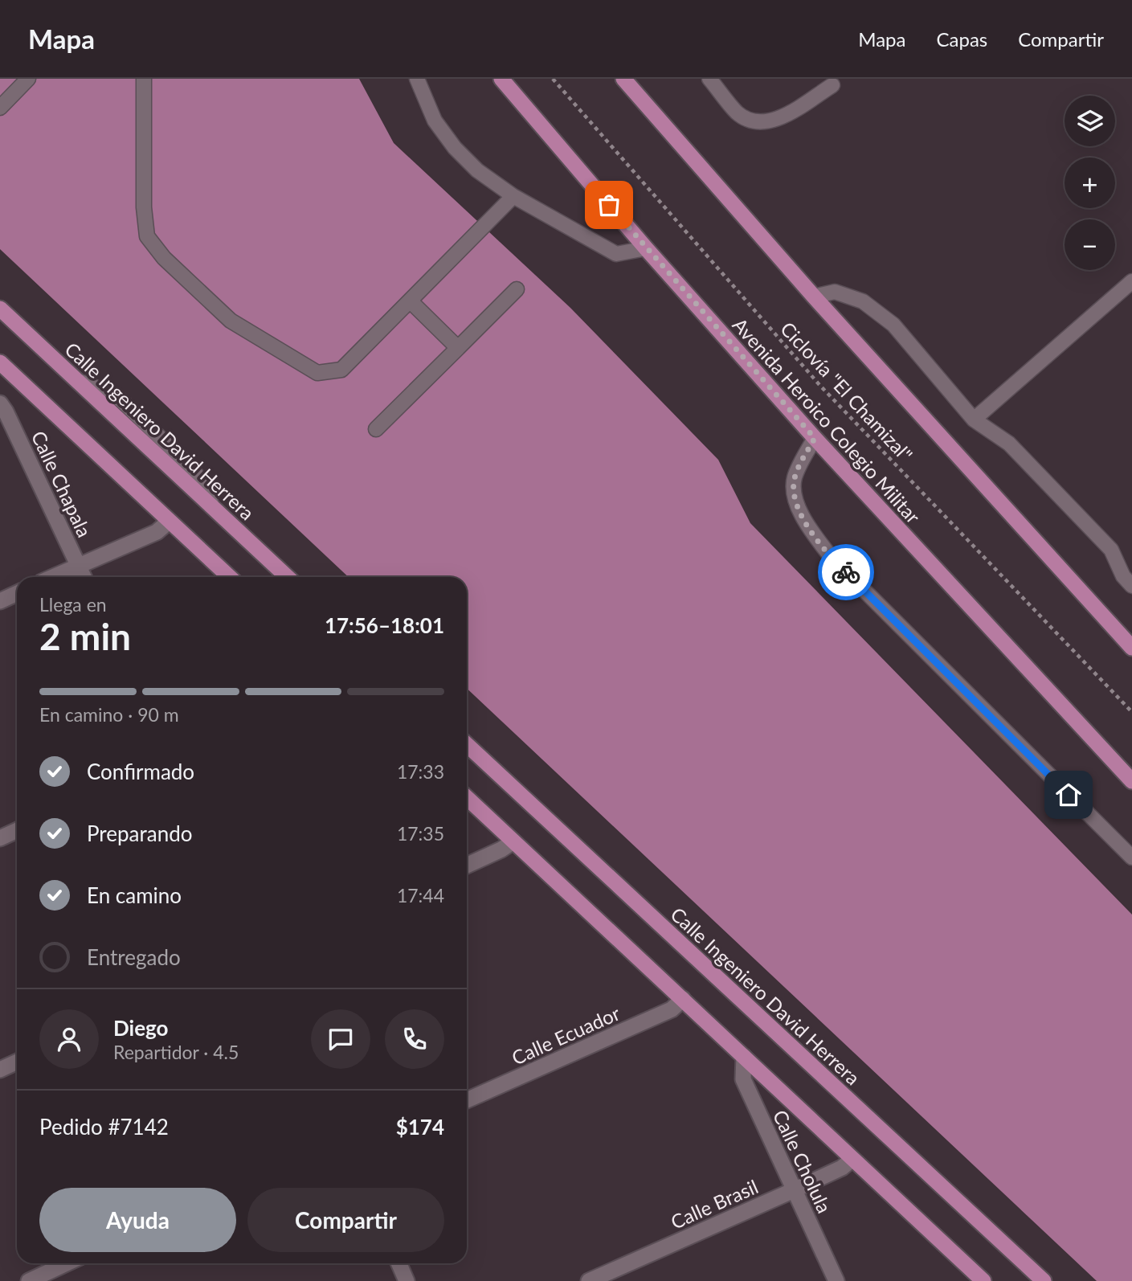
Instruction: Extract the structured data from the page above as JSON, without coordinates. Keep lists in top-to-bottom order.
{
  "streets": {
    "main road": ["Avenida Heroico Colegio Militar", "Calle Ingeniero David Herrera"],
    "street": [
      "Calle Chapala",
      "Calle Ecuador",
      "Calle Cholula",
      "Calle Brasil"
    ],
    "path": ["Ciclovía \"El Chamizal\""]
  },
  "crossings": [
    ["Calle Cholula", "Calle Brasil"]
  ],
  "page": {
    "header": "Mapa",
    "nav": ["Mapa", "Capas", "Compartir"],
    "map_buttons": ["+", "−"],
    "heading": ["2 min", "Llega en", "17:56–18:01"],
    "panel": [
      "Diego",
      "Repartidor · 4.5",
      "Pedido #7142",
      "$174"
    ],
    "bar": "En camino · 90 m",
    "list": [
      ["Confirmado", "17:33"],
      ["Preparando", "17:35"],
      ["En camino", "17:44"],
      "Entregado"
    ],
    "buttons": ["Ayuda", "Compartir"]
  }
}
